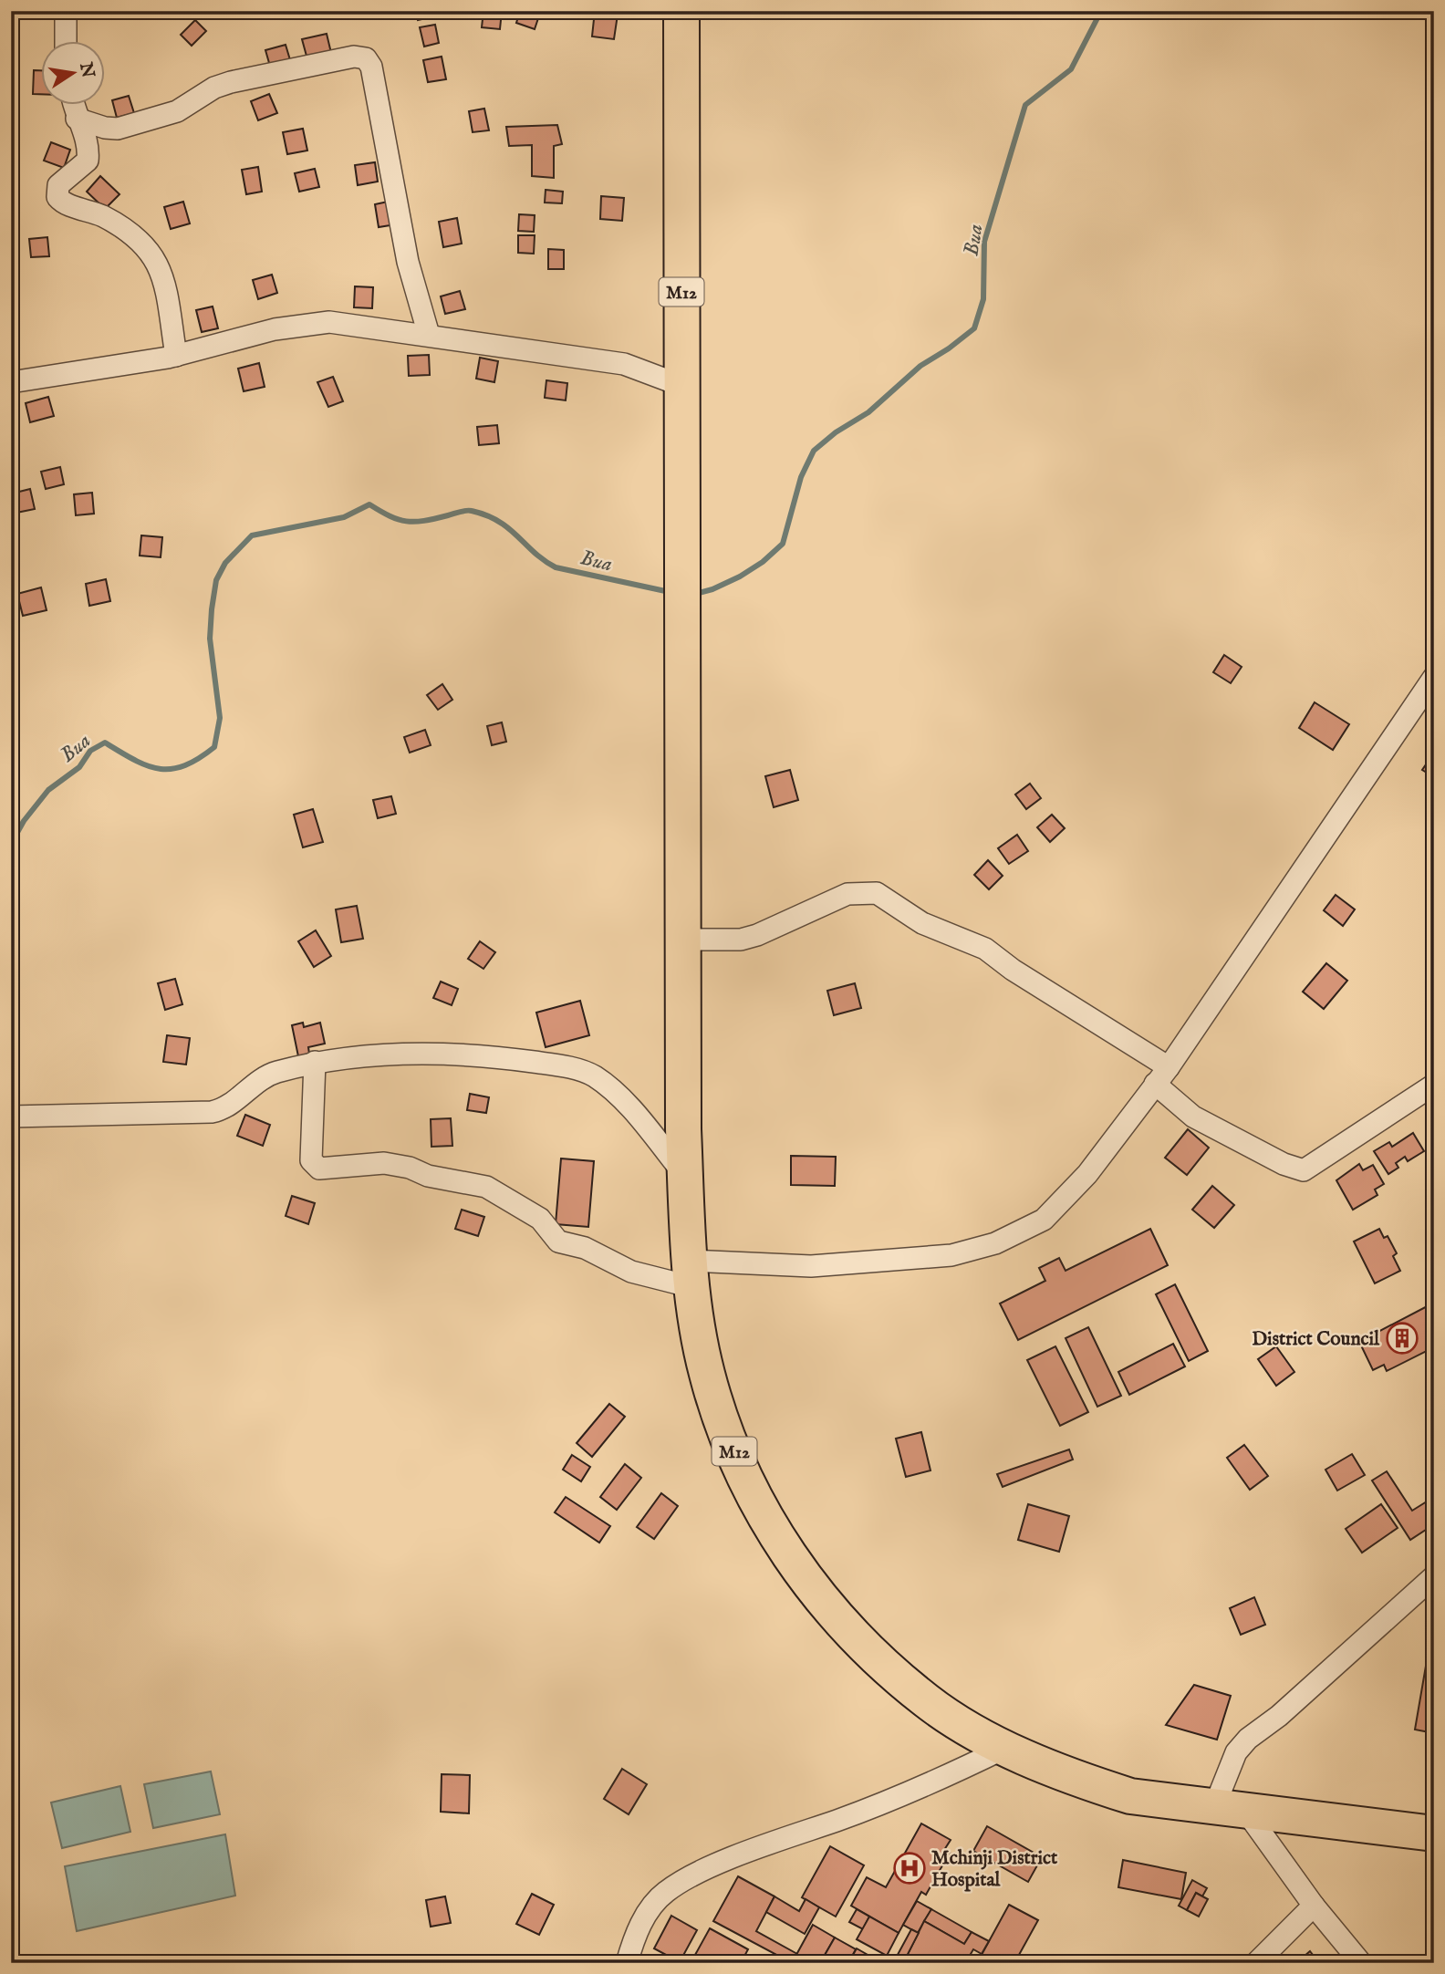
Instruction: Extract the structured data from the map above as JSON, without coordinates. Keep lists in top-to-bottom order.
{
  "streets": {
    "highway": ["M12"]
  },
  "water": ["Bua"],
  "places": {
    "building": ["District Council"],
    "hospital": ["Mchinji District Hospital"]
  },
  "north": "right"
}
